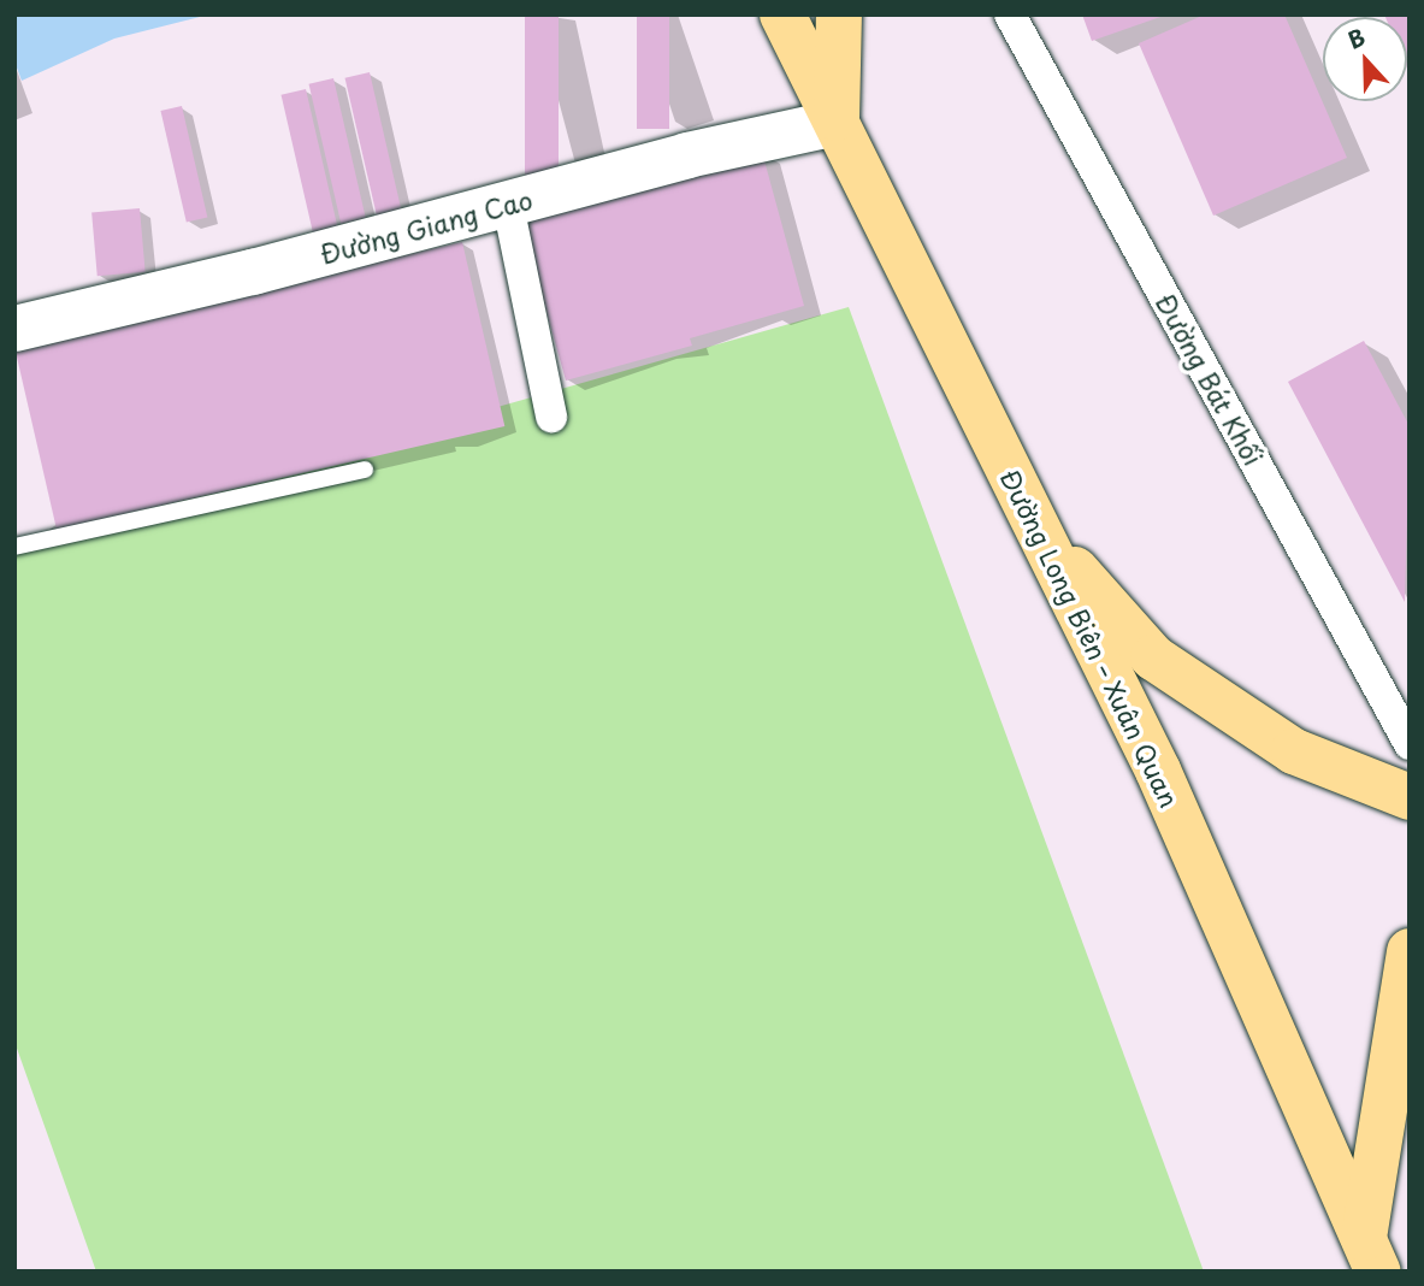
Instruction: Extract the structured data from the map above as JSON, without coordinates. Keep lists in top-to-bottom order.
{
  "streets": {
    "main road": ["Đường Long Biên – Xuân Quan"],
    "street": ["Đường Giang Cao", "Đường Bát Khối"]
  },
  "crossings": [
    ["Đường Giang Cao", "Đường Long Biên – Xuân Quan"]
  ],
  "north": "top"
}
